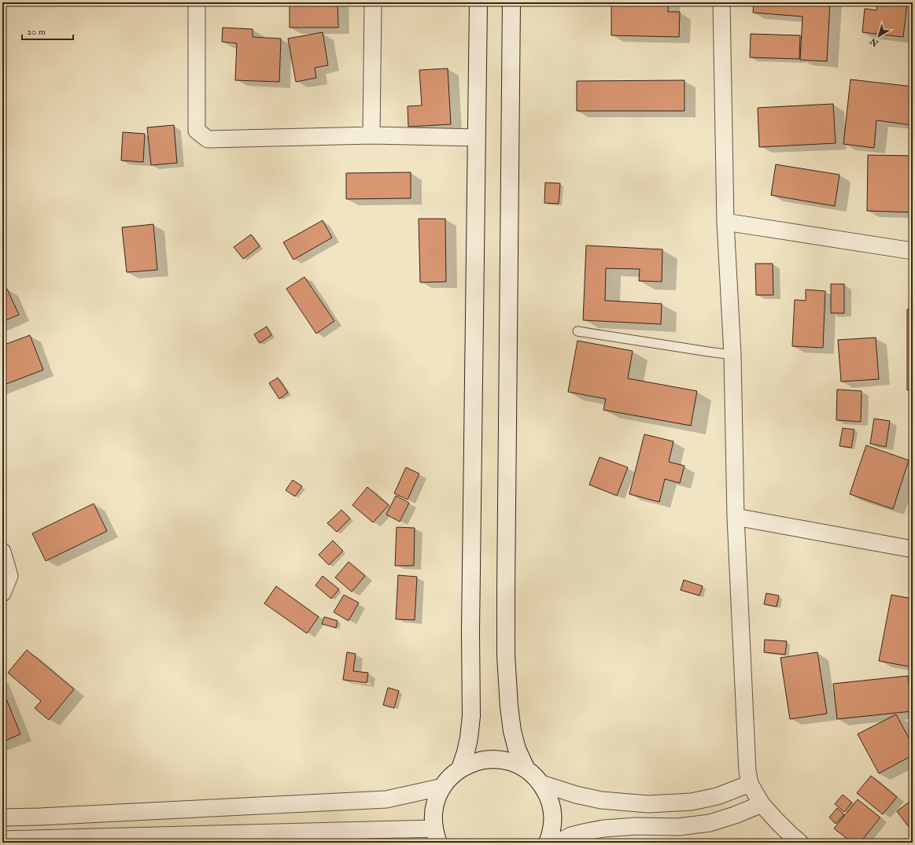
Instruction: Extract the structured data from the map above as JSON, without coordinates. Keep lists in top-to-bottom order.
{
  "scale_bar": "20 m",
  "north": "bottom left"
}
